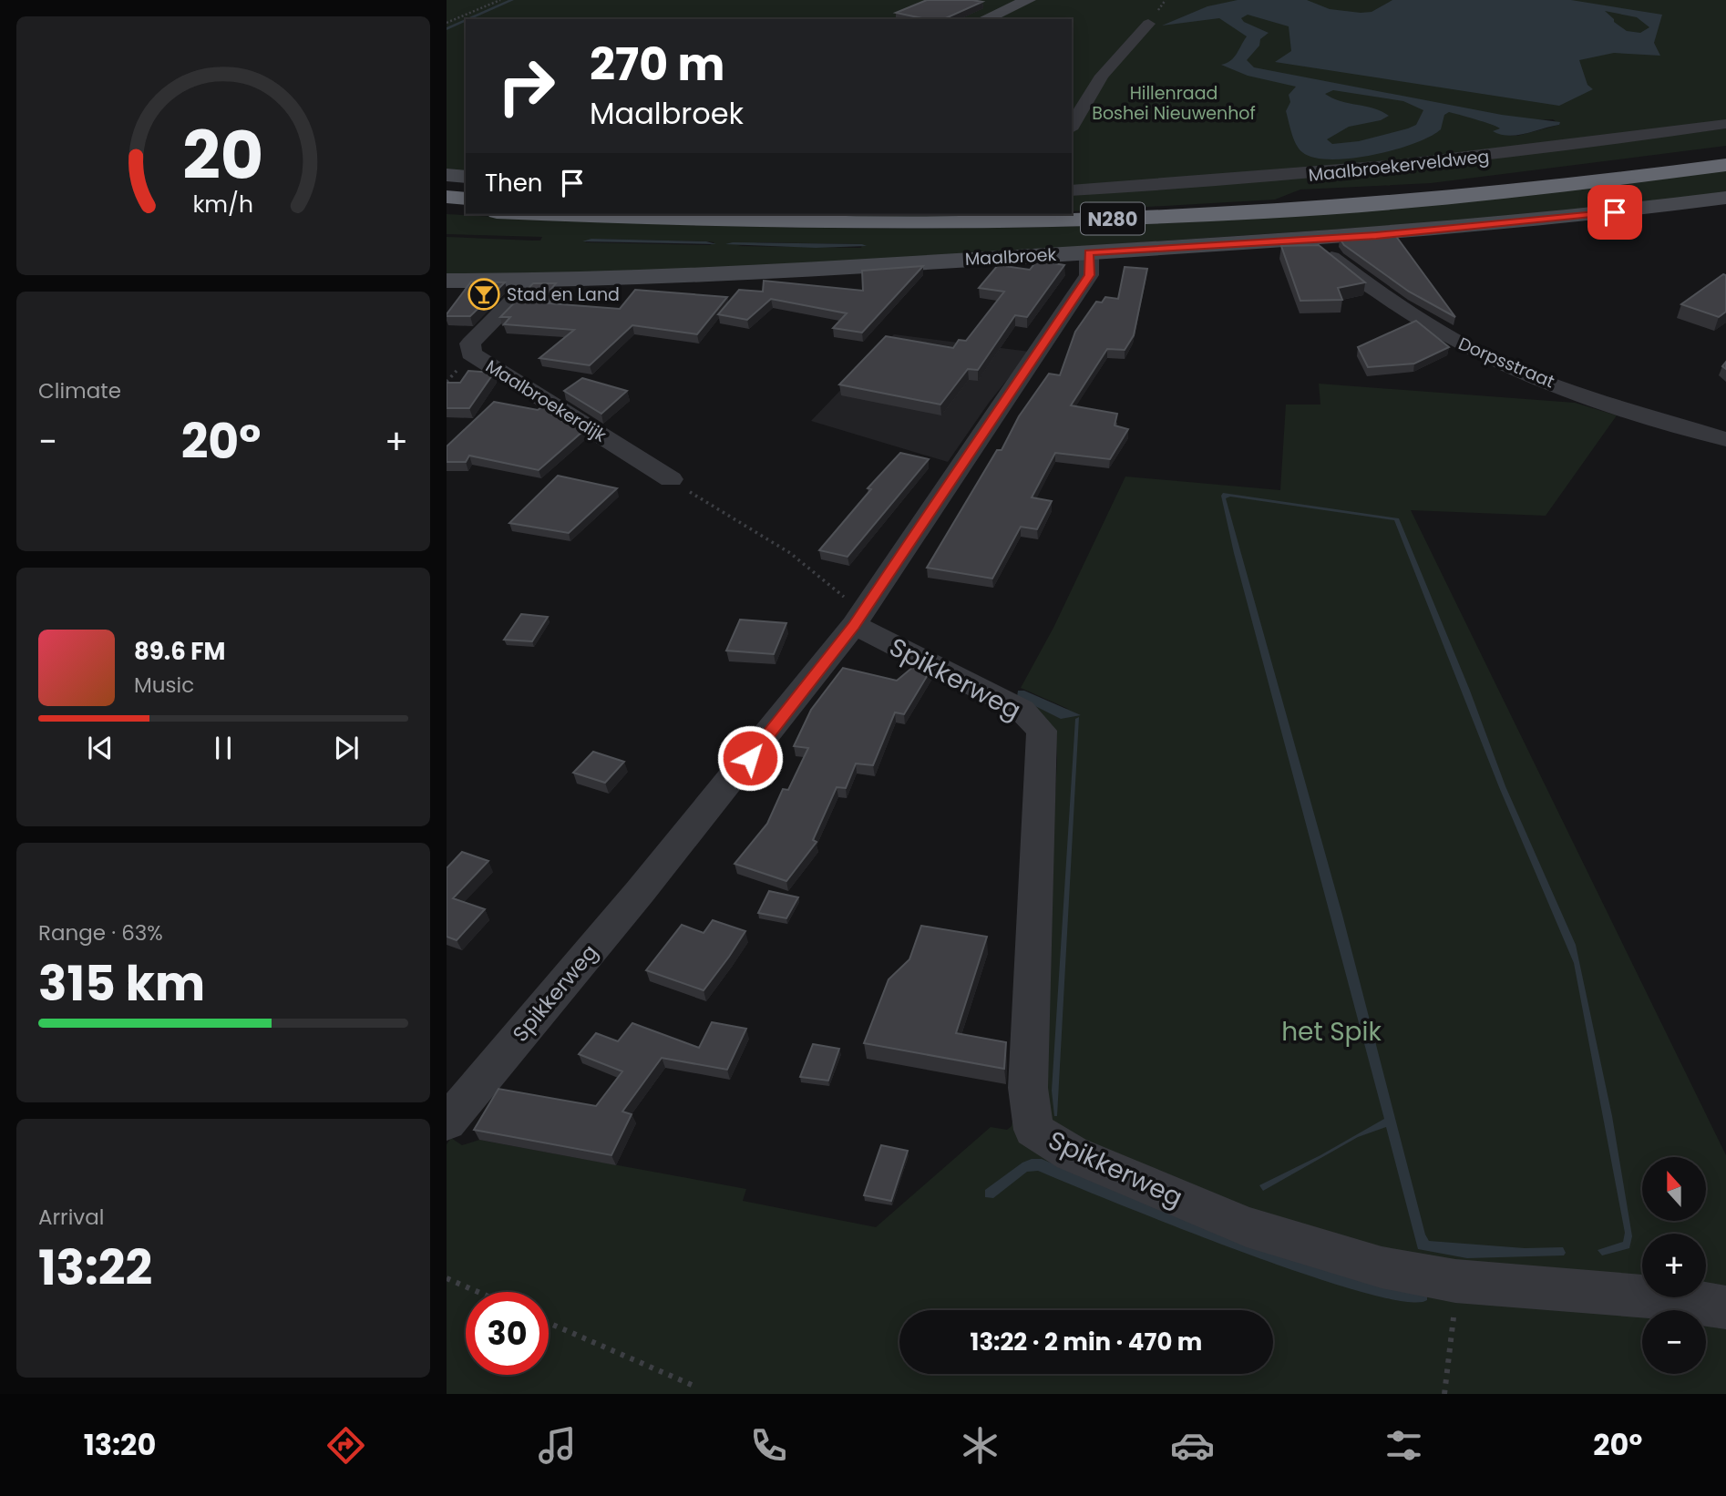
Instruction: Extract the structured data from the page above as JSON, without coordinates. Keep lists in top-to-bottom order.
{
  "streets": {
    "highway": ["N280"],
    "street": [
      "Maalbroekerveldweg",
      "Maalbroek",
      "Dorpsstraat",
      "Maalbroekerdijk",
      "Spikkerweg"
    ]
  },
  "crossings": [
    ["Maalbroek", "Dorpsstraat"],
    ["Maalbroek", "Maalbroekerdijk"],
    ["Maalbroek", "Spikkerweg"]
  ],
  "parks": ["Hillenraad Boshei Nieuwenhof", "het Spik"],
  "places": {
    "bar": ["Stad en Land"]
  },
  "north": "top",
  "page": {
    "turn": ["270 m", "Maalbroek"],
    "then": "Then",
    "tile": [
      "Climate",
      ["Range · 63%", "315 km"],
      ["Arrival", "13:22"]
    ],
    "heat": ["−", "20°", "+"],
    "song": ["89.6 FM", "Music"],
    "map_buttons": ["+", "−"],
    "limit": "30",
    "trip": "13:22 · 2 min · 470 m",
    "tabs": ["13:20", "20°"],
    "gauge": ["20", "km/h"]
  }
}
